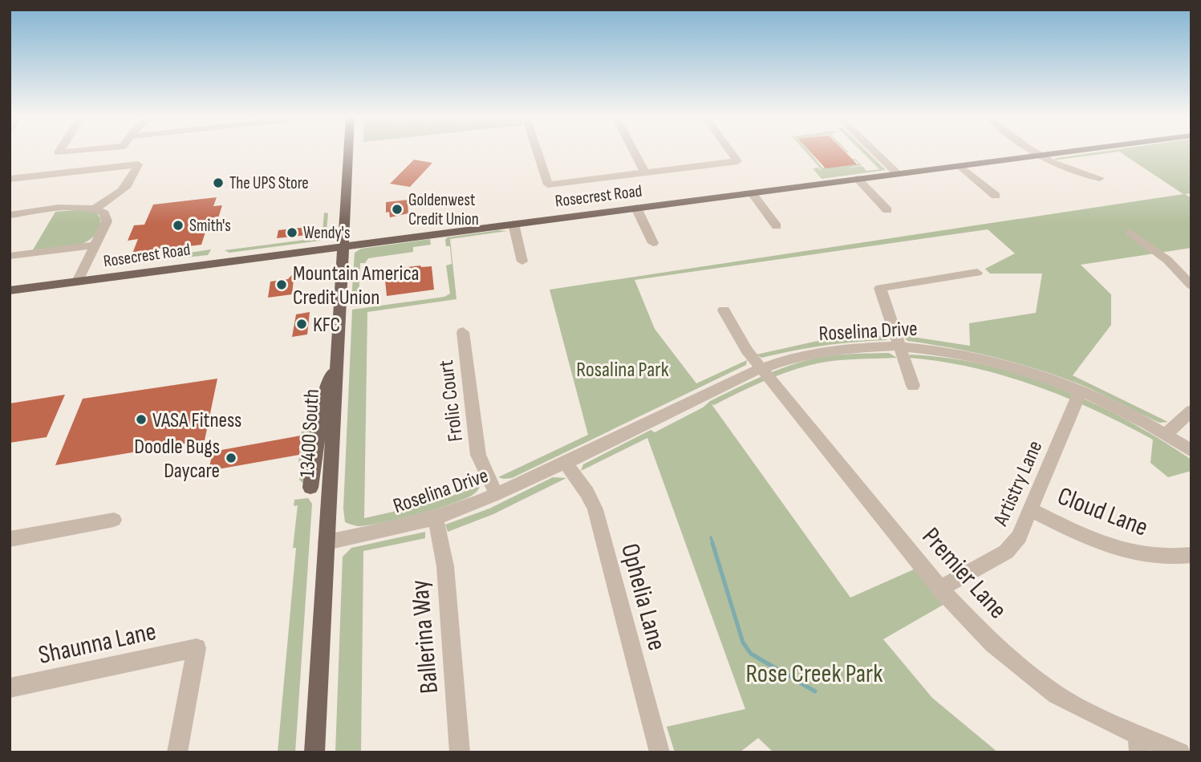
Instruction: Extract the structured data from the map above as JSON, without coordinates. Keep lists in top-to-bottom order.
{
  "streets": {
    "main road": ["Rosecrest Road", "13400 South"],
    "street": [
      "Roselina Drive",
      "Frolic Court",
      "Artistry Lane",
      "Cloud Lane",
      "Premier Lane",
      "Ophelia Lane",
      "Ballerina Way",
      "Shaunna Lane"
    ]
  },
  "crossings": [
    ["Rosecrest Road", "13400 South"],
    ["Roselina Drive", "Frolic Court"],
    ["Roselina Drive", "13400 South"],
    ["Roselina Drive", "Artistry Lane"],
    ["Roselina Drive", "Premier Lane"],
    ["Roselina Drive", "Ophelia Lane"],
    ["Roselina Drive", "Ballerina Way"],
    ["Artistry Lane", "Cloud Lane"],
    ["Artistry Lane", "Premier Lane"]
  ],
  "parks": ["Rosalina Park", "Rose Creek Park"],
  "places": [
    "The UPS Store",
    "Goldenwest Credit Union",
    "Smith's",
    "Wendy's",
    "Mountain America Credit Union",
    "KFC",
    "VASA Fitness",
    "Doodle Bugs Daycare"
  ]
}
